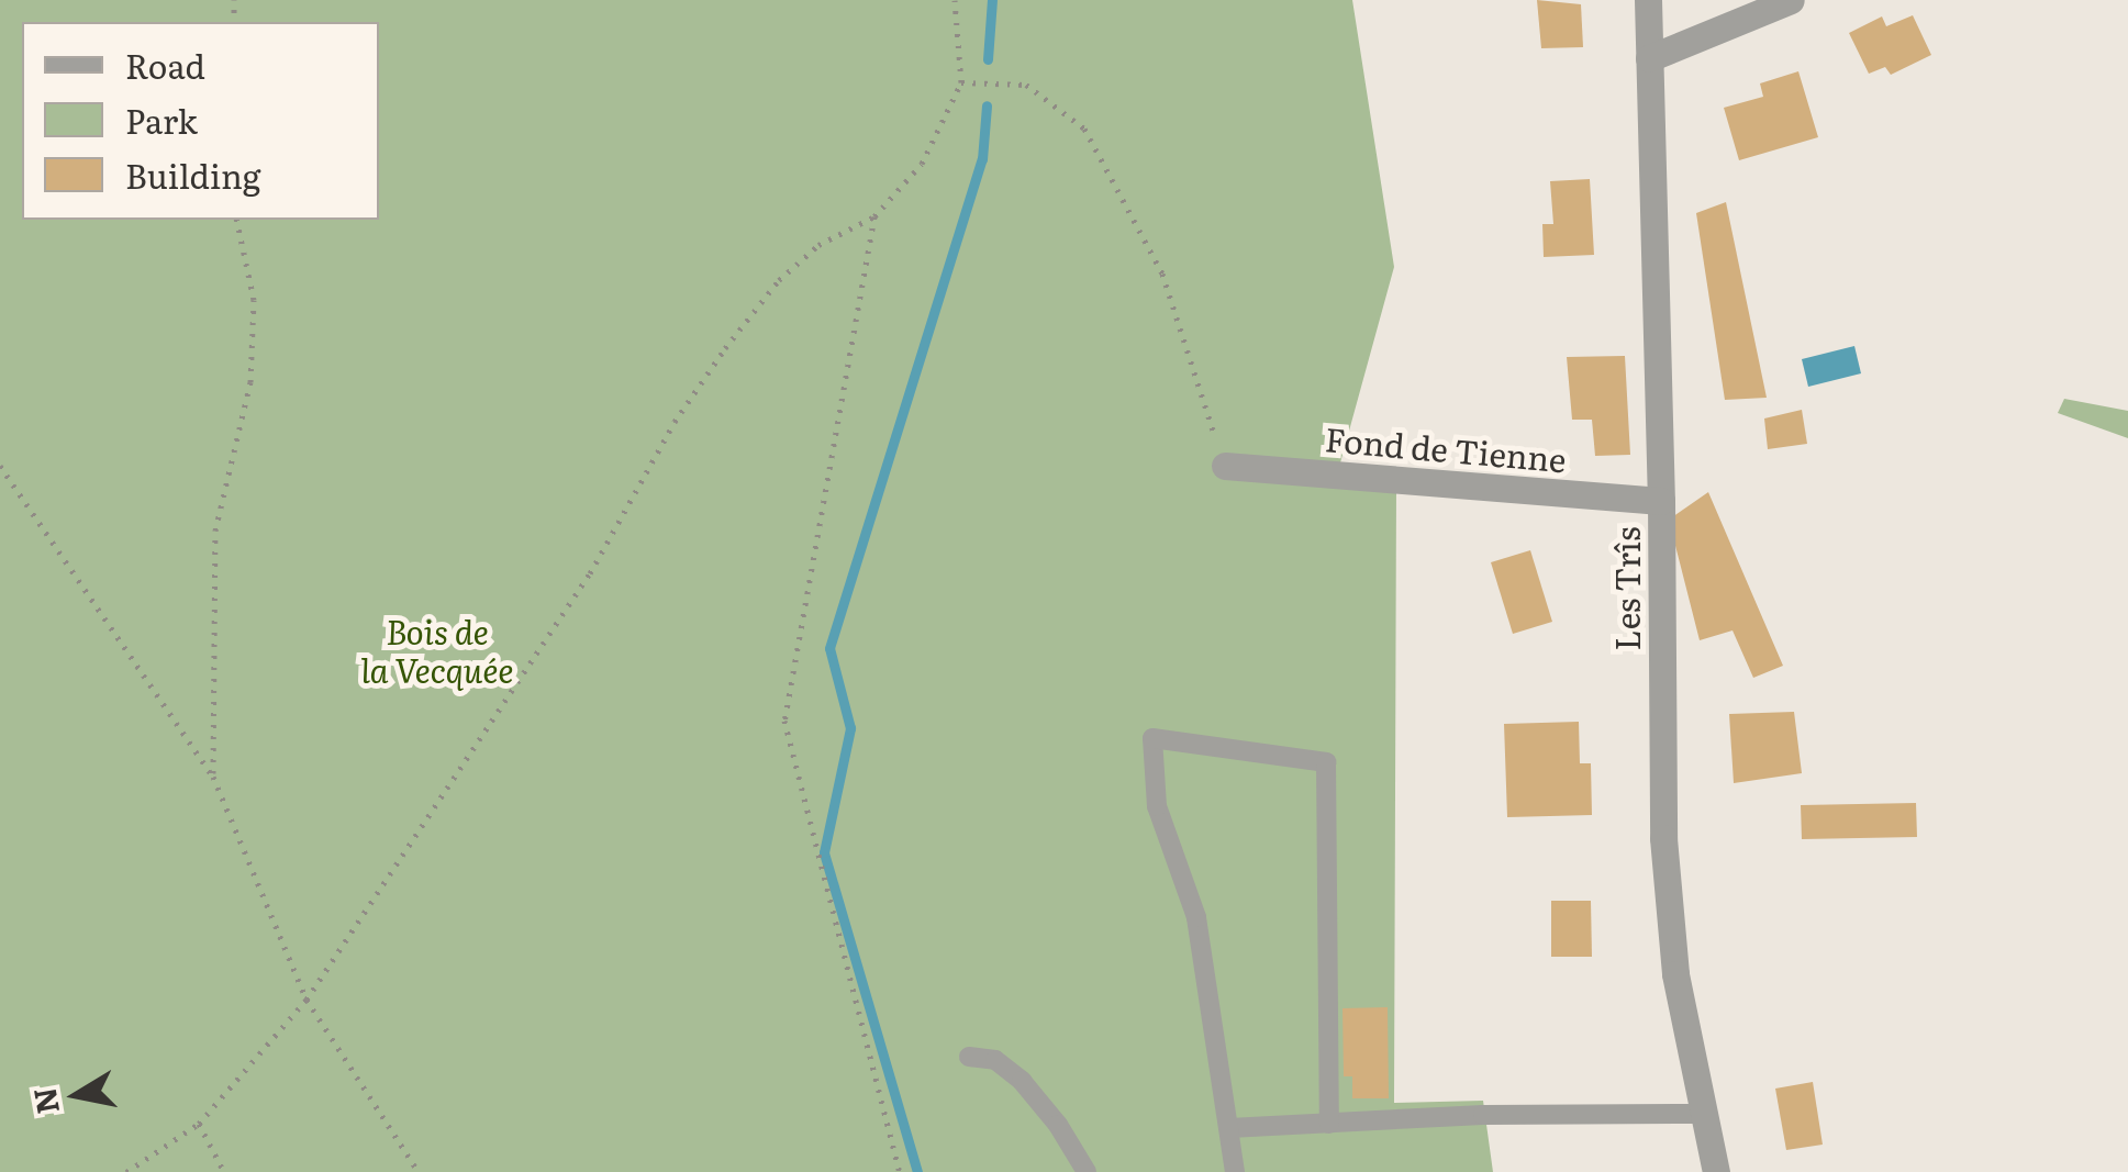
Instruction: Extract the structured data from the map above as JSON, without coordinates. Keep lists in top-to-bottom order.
{
  "streets": {
    "street": ["Fond de Tienne", "Les Trîs"]
  },
  "crossings": [
    ["Fond de Tienne", "Les Trîs"]
  ],
  "parks": ["Bois de la Vecquée"],
  "legend": ["Road", "Park", "Building"],
  "north": "left"
}
